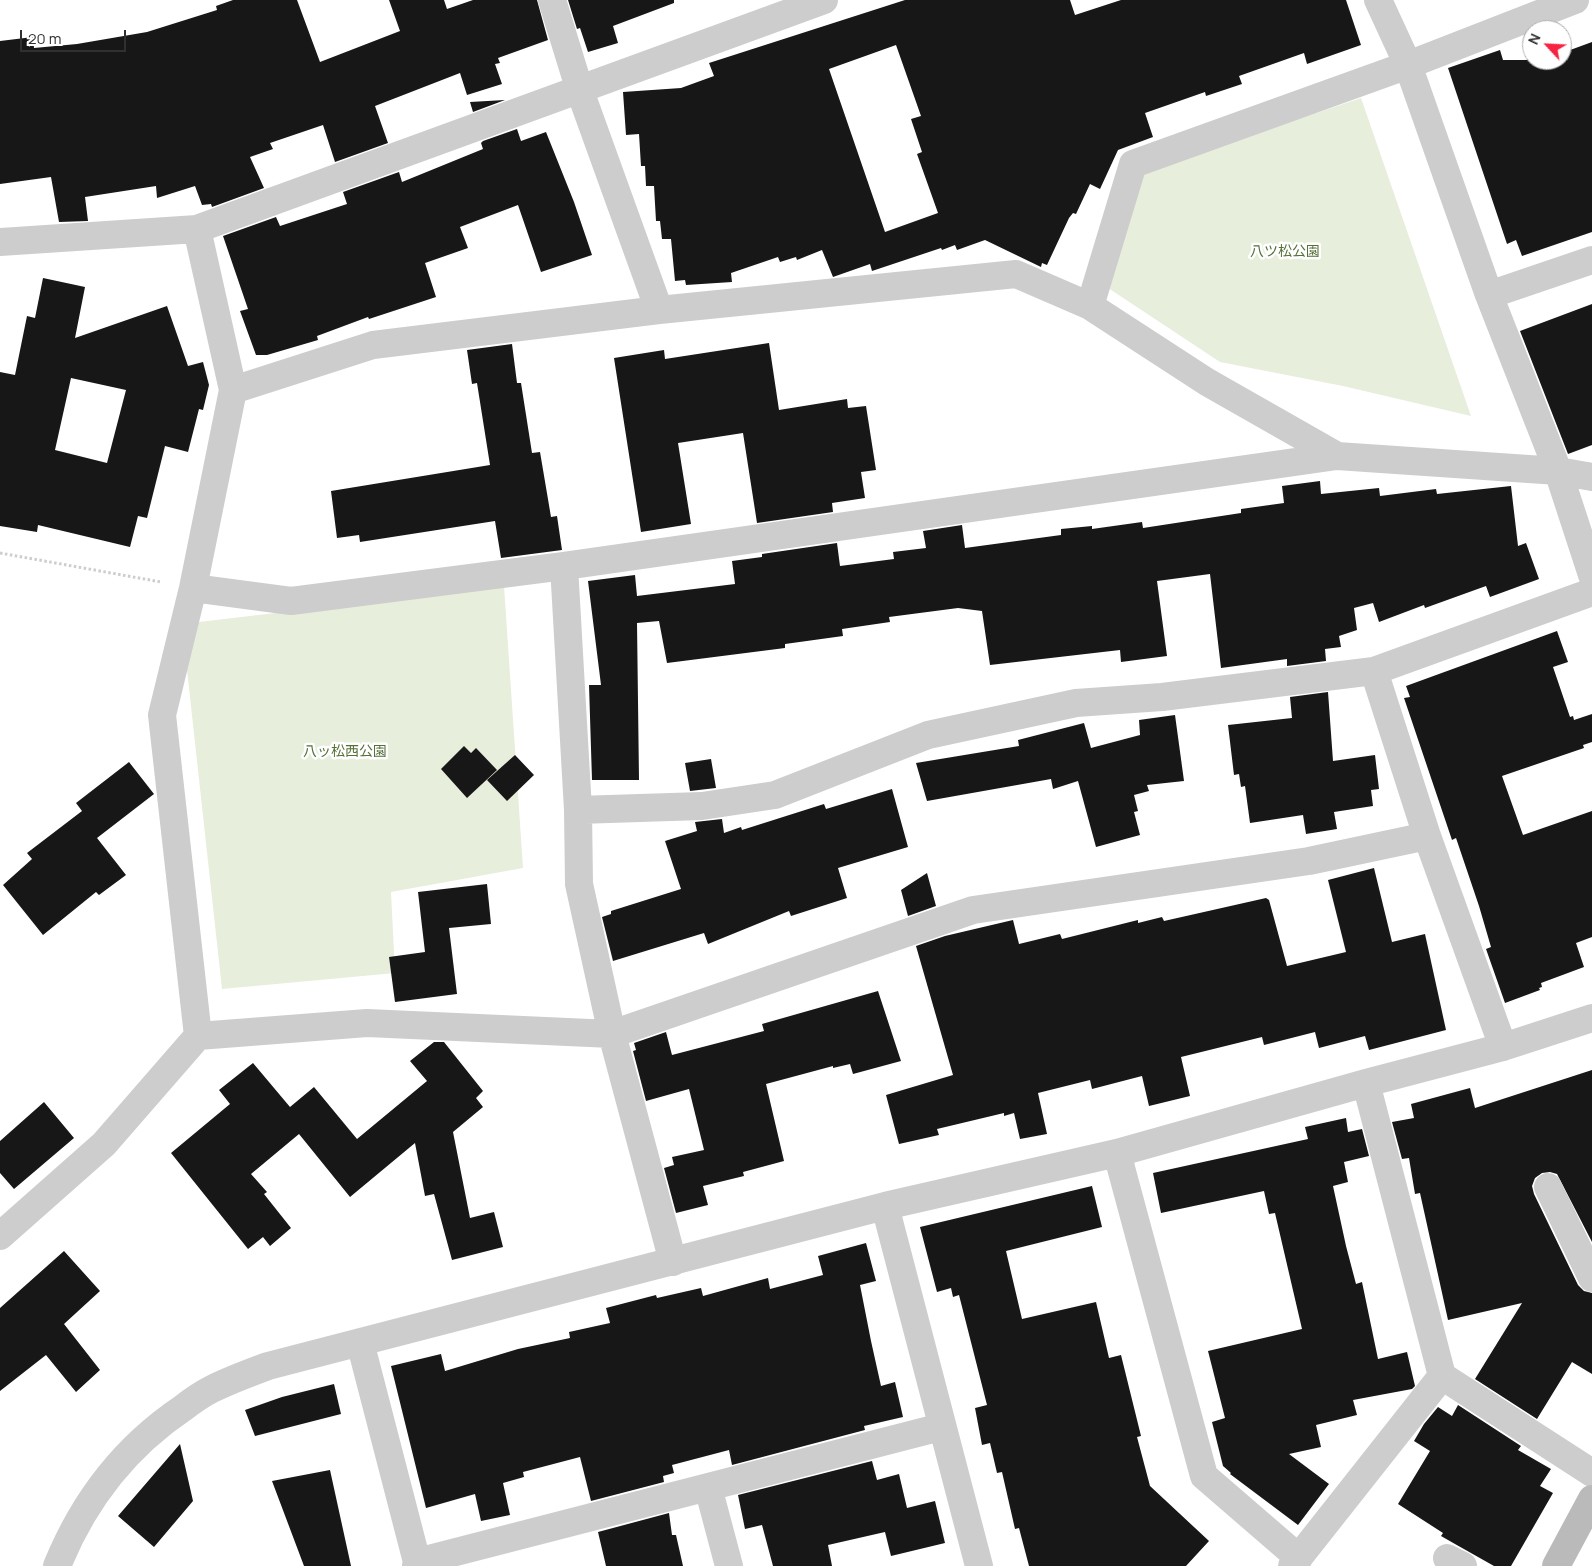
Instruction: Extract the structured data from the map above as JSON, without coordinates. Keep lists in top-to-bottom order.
{
  "parks": ["八ツ松公園", "八ッ松西公園"],
  "scale_bar": "20 m",
  "north": "top left"
}
